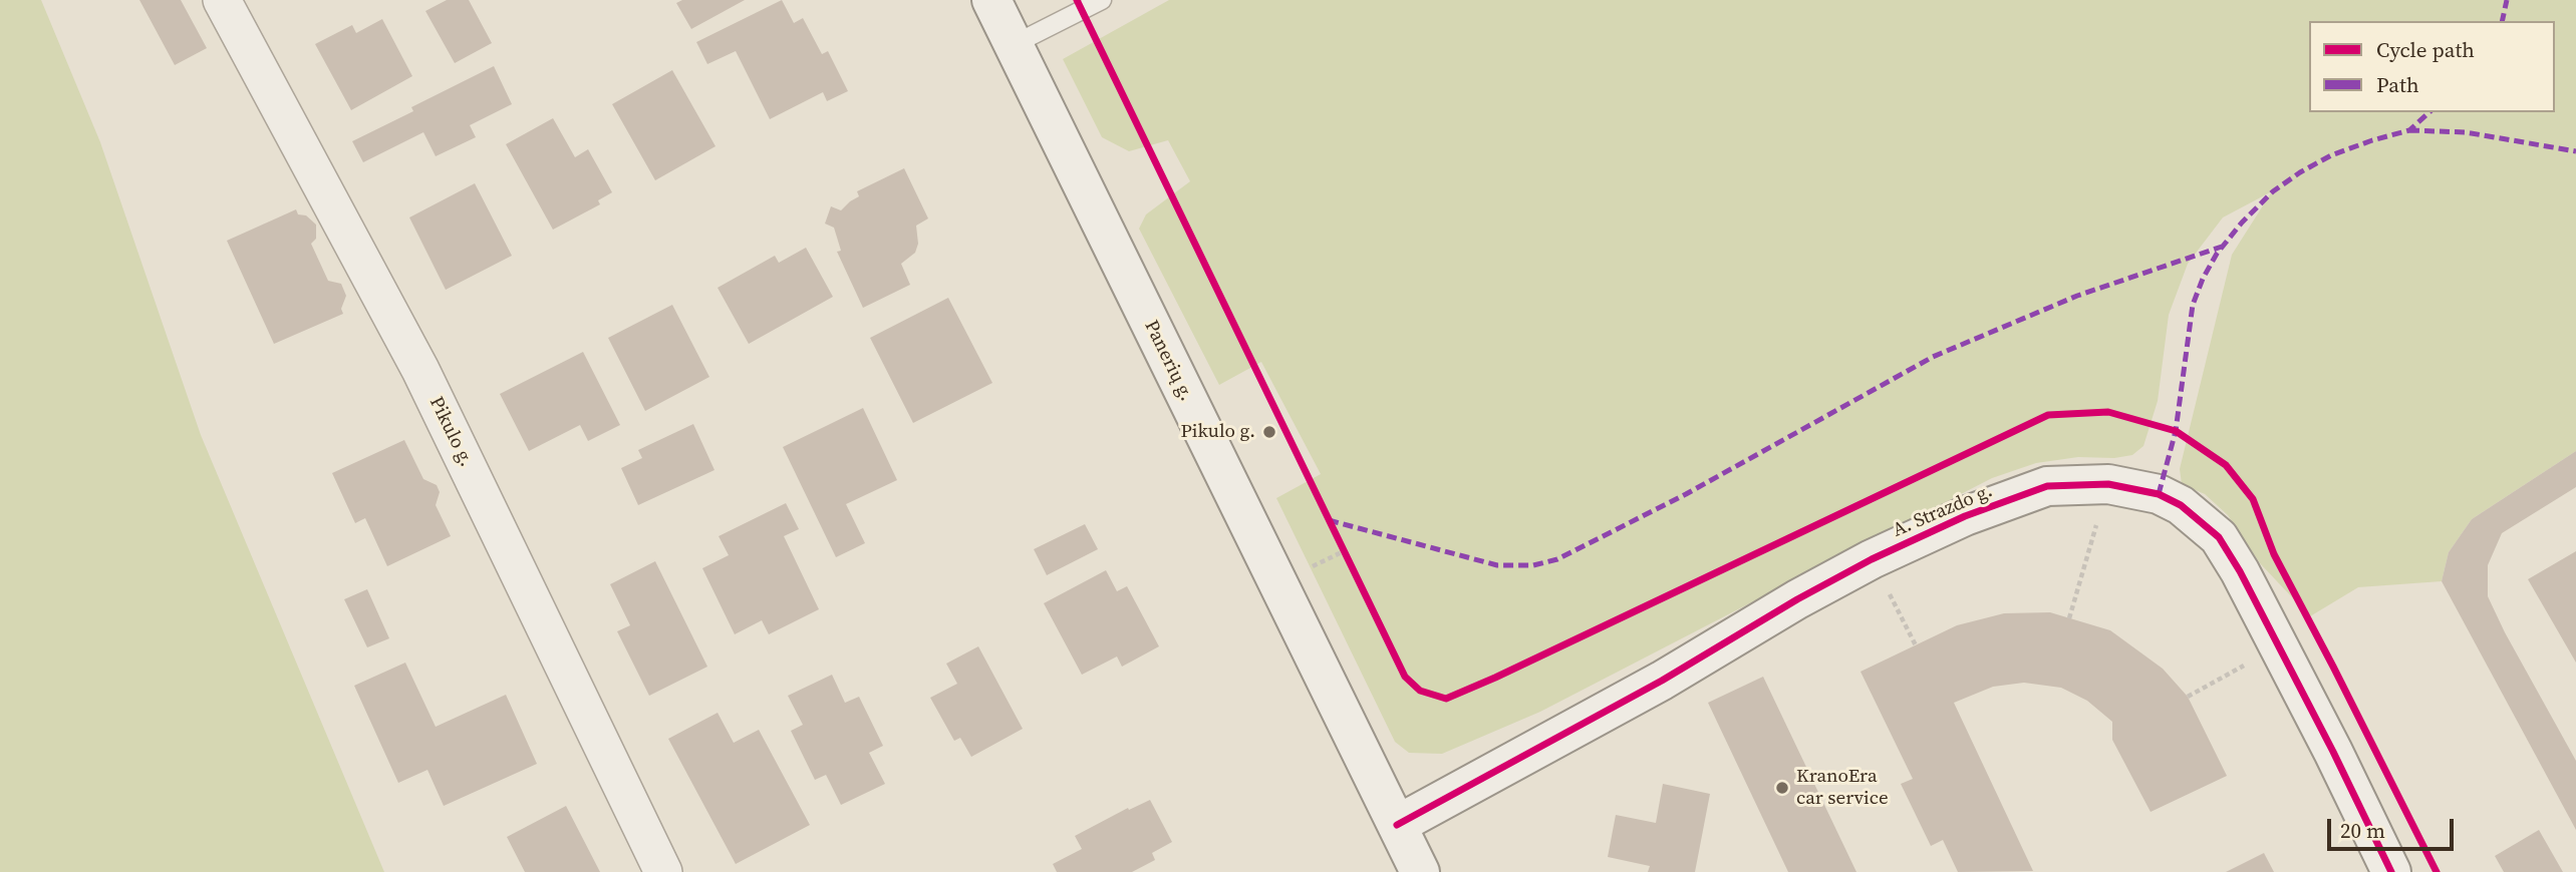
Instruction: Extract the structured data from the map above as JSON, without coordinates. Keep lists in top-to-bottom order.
{
  "streets": {
    "street": ["Panerių g.", "Pikulo g.", "A. Strazdo g."]
  },
  "crossings": [
    ["Panerių g.", "A. Strazdo g."]
  ],
  "places": ["Pikulo g.", "KranoEra car service"],
  "legend": ["Cycle path", "Path"],
  "scale_bar": "20 m"
}
